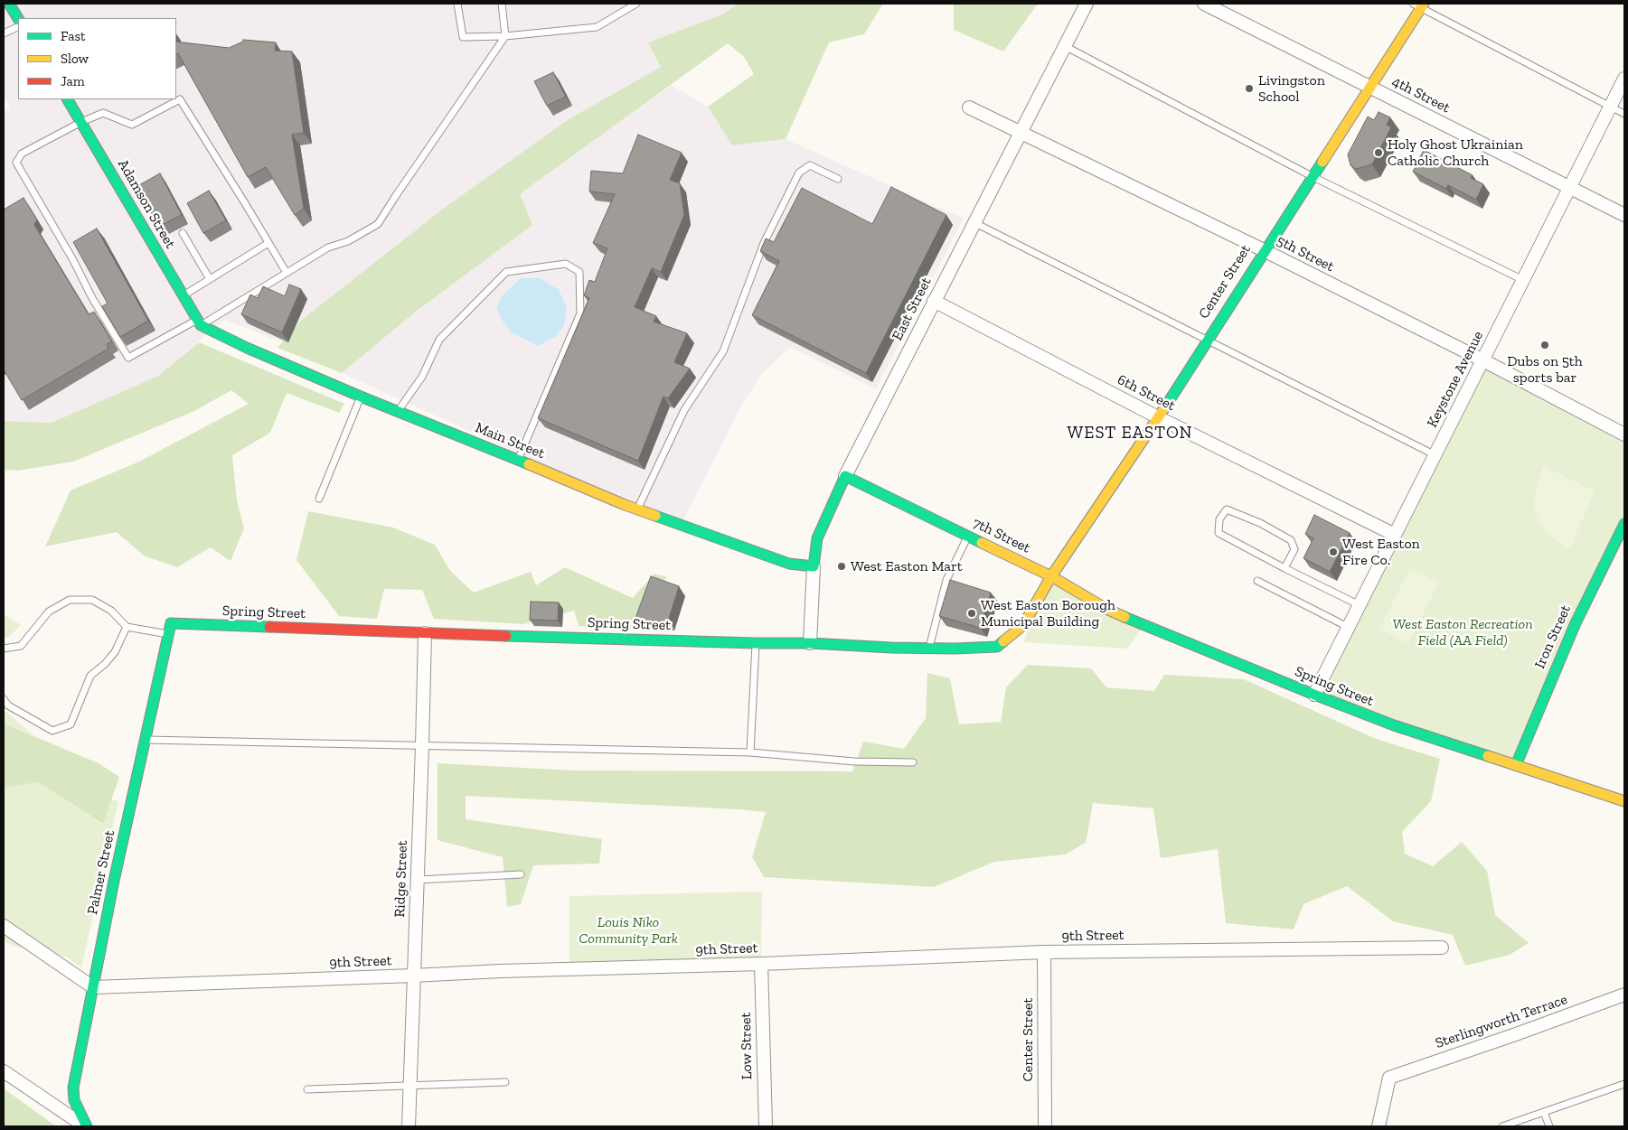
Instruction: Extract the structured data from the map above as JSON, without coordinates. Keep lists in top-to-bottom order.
{
  "streets": {
    "street": [
      "4th Street",
      "Adamson Street",
      "5th Street",
      "Center Street",
      "East Street",
      "Keystone Avenue",
      "6th Street",
      "Main Street",
      "7th Street",
      "Spring Street",
      "Iron Street",
      "Palmer Street",
      "Ridge Street",
      "9th Street",
      "Sterlingworth Terrace",
      "Low Street"
    ]
  },
  "crossings": [
    ["4th Street", "Center Street"],
    ["4th Street", "Keystone Avenue"],
    ["Adamson Street", "Main Street"],
    ["5th Street", "Center Street"],
    ["5th Street", "East Street"],
    ["5th Street", "Keystone Avenue"],
    ["Center Street", "6th Street"],
    ["Center Street", "7th Street"],
    ["Center Street", "Spring Street"],
    ["Center Street", "9th Street"],
    ["East Street", "6th Street"],
    ["East Street", "Main Street"],
    ["East Street", "7th Street"],
    ["East Street", "Spring Street"],
    ["Keystone Avenue", "6th Street"],
    ["Keystone Avenue", "Spring Street"],
    ["7th Street", "Spring Street"],
    ["Spring Street", "Iron Street"],
    ["Spring Street", "Palmer Street"],
    ["Spring Street", "Ridge Street"],
    ["Palmer Street", "9th Street"],
    ["Ridge Street", "9th Street"],
    ["9th Street", "Low Street"]
  ],
  "districts": ["WEST EASTON"],
  "parks": ["West Easton Recreation Field (AA Field)", "Louis Niko Community Park"],
  "places": [
    "Livingston School",
    "Holy Ghost Ukrainian Catholic Church",
    "Dubs on 5th sports bar",
    "West Easton Fire Co.",
    "West Easton Mart",
    "West Easton Borough Municipal Building"
  ],
  "legend": ["Fast", "Slow", "Jam"]
}
